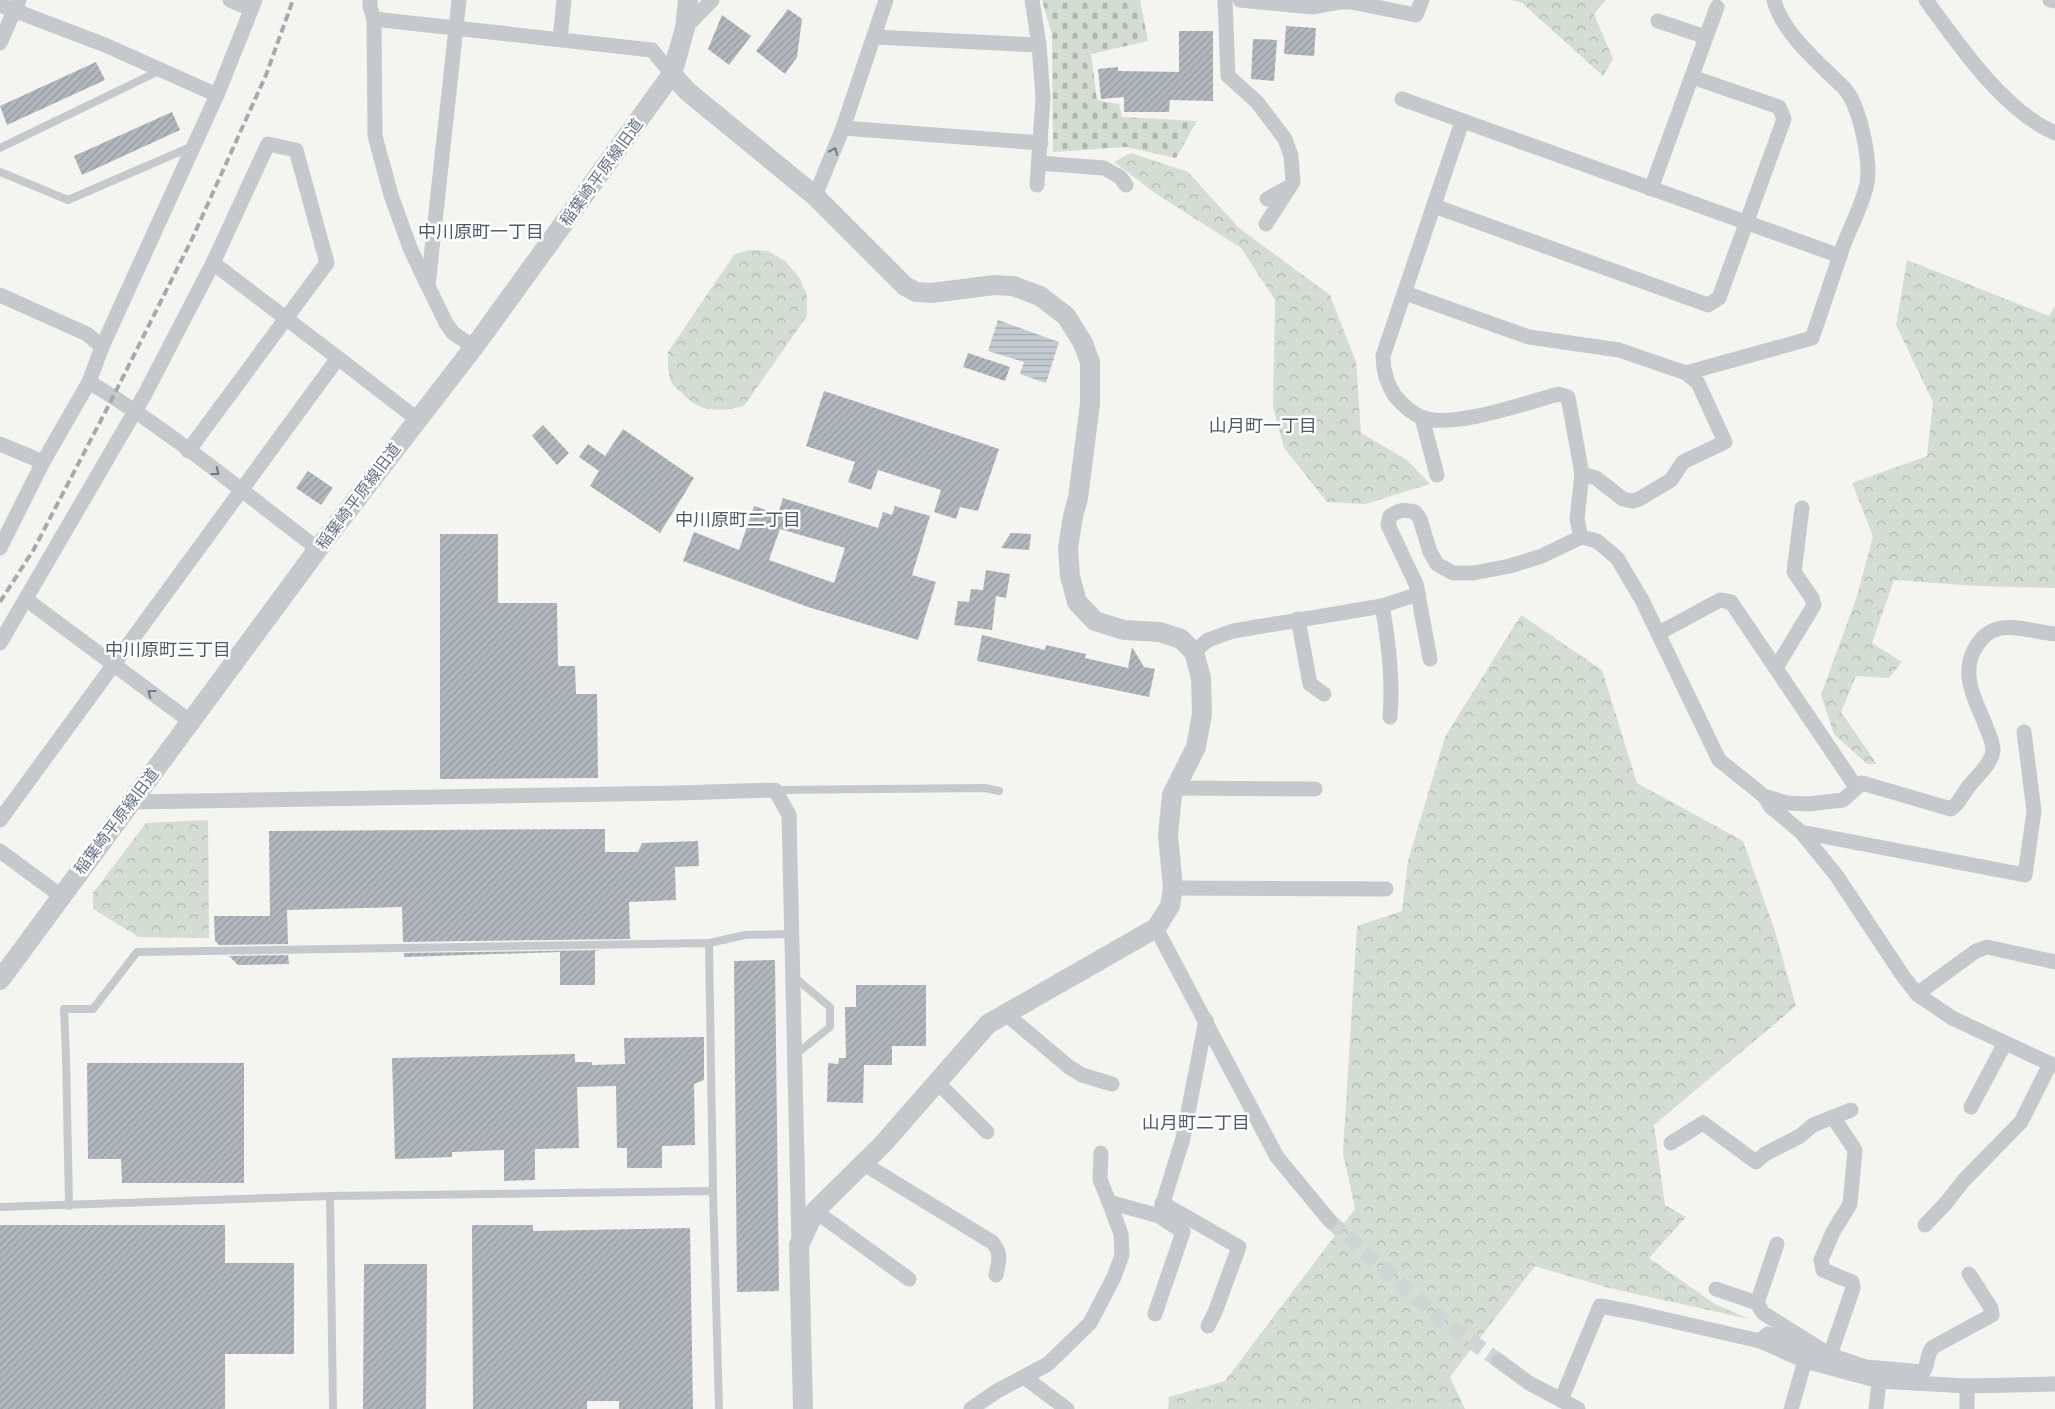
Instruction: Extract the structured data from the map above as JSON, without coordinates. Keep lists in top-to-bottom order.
{
  "streets": {
    "street": ["稲葉崎平原線旧道"]
  },
  "districts": [
    "中川原町一丁目",
    "山月町一丁目",
    "中川原町二丁目",
    "中川原町三丁目",
    "山月町二丁目"
  ]
}
